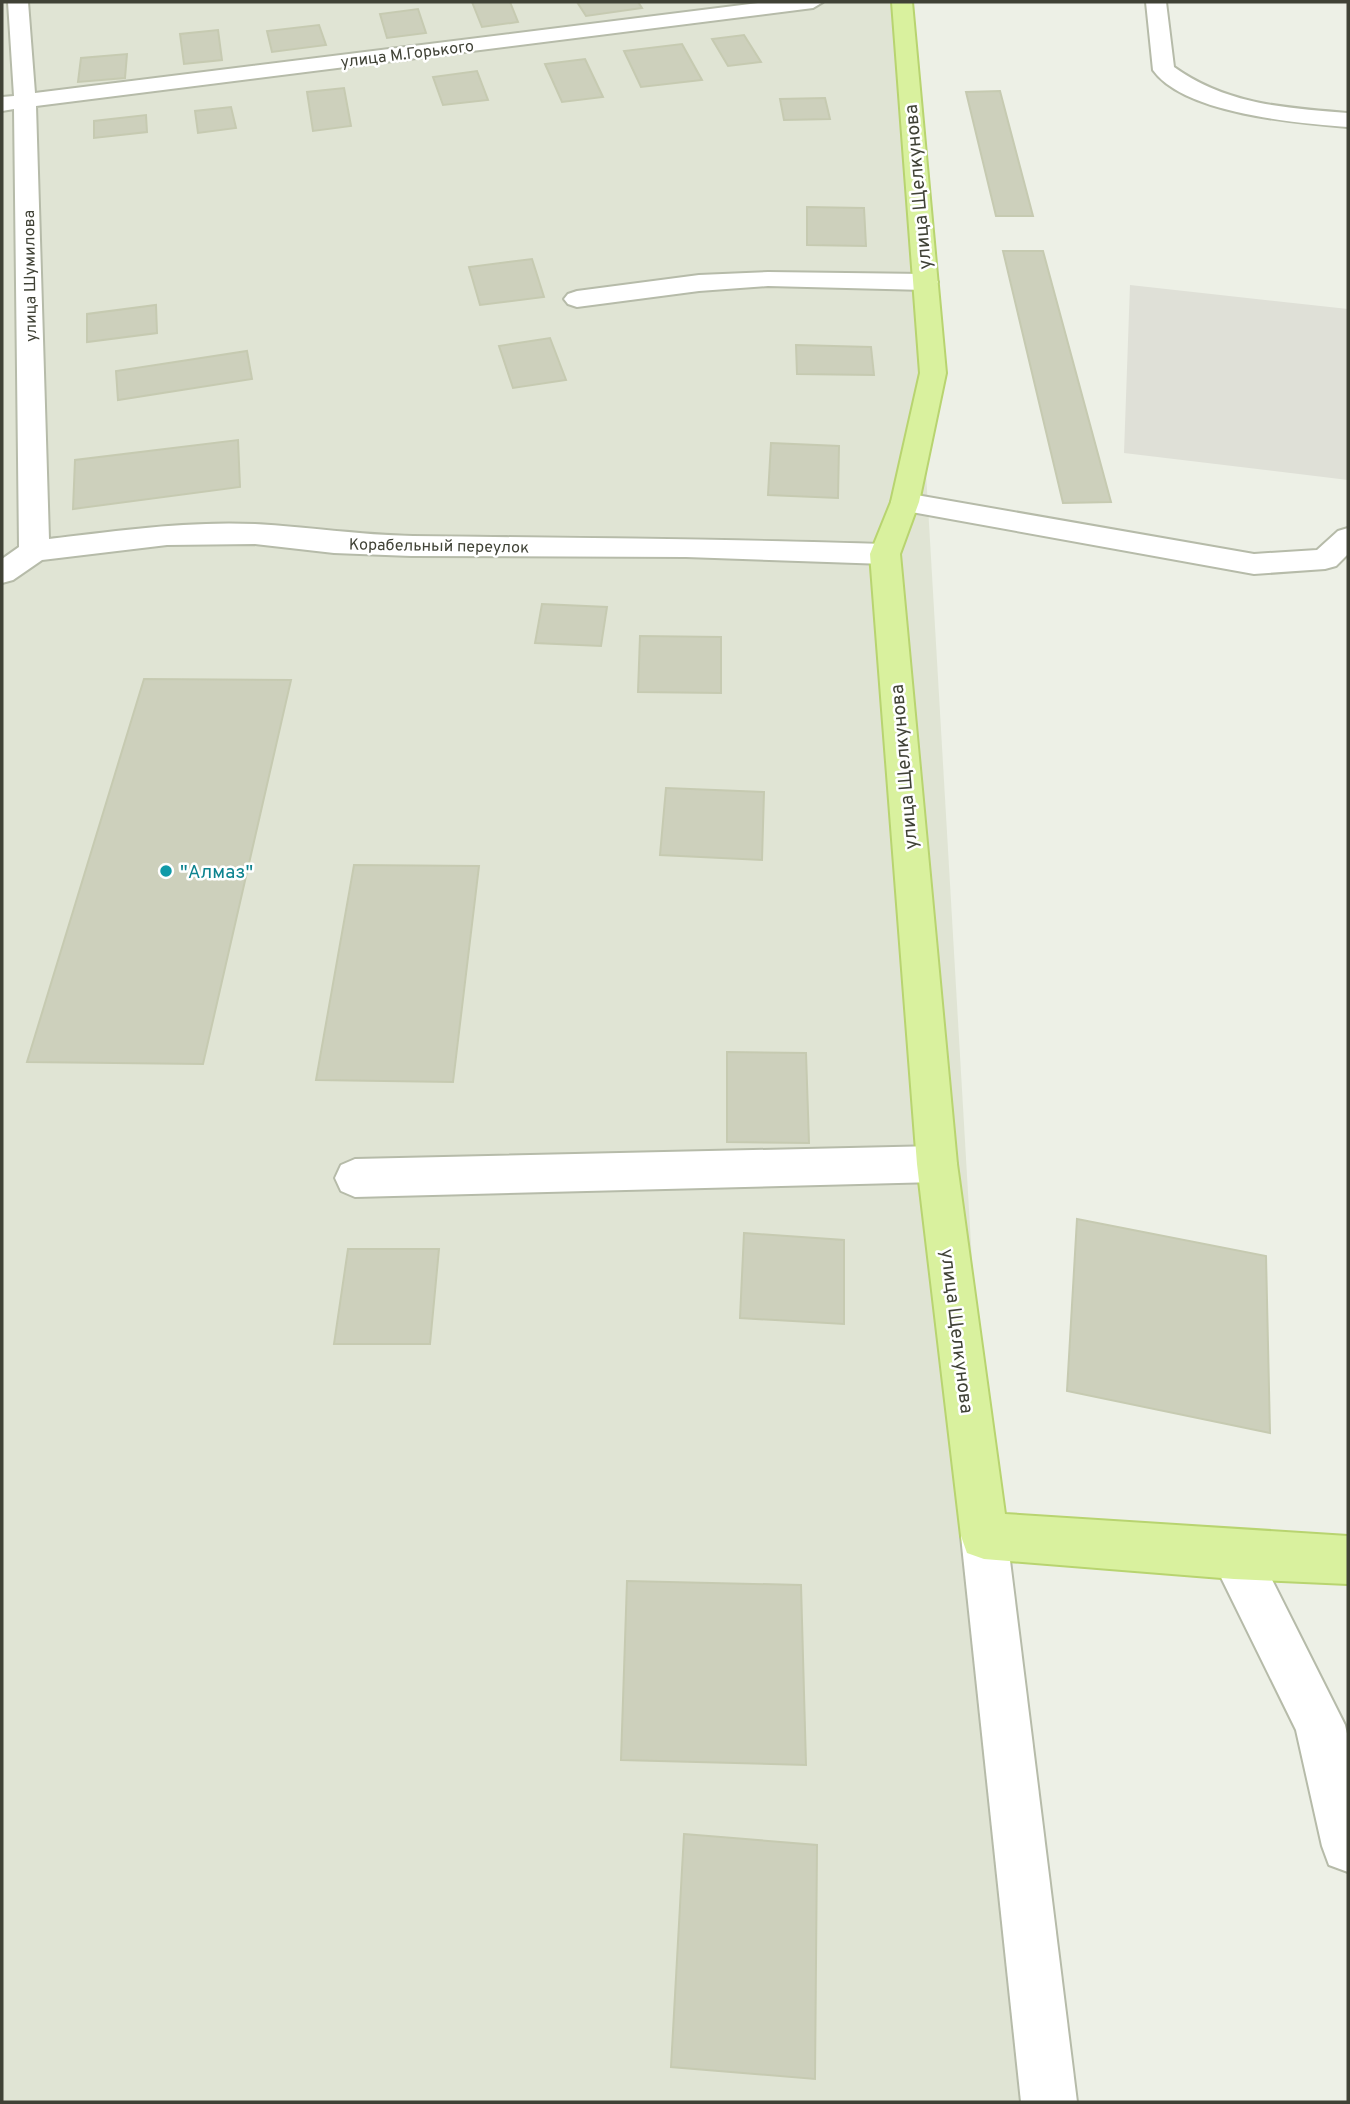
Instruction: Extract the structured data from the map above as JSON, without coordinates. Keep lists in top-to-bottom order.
{
  "streets": {
    "main road": ["улица Щелкунова"],
    "street": ["улица М.Горького", "улица Шумилова", "Корабельный переулок"]
  },
  "crossings": [
    ["улица М.Горького", "улица Шумилова"],
    ["улица Щелкунова", "Корабельный переулок"],
    ["улица Шумилова", "Корабельный переулок"]
  ],
  "places": ["\"Алмаз\""]
}
